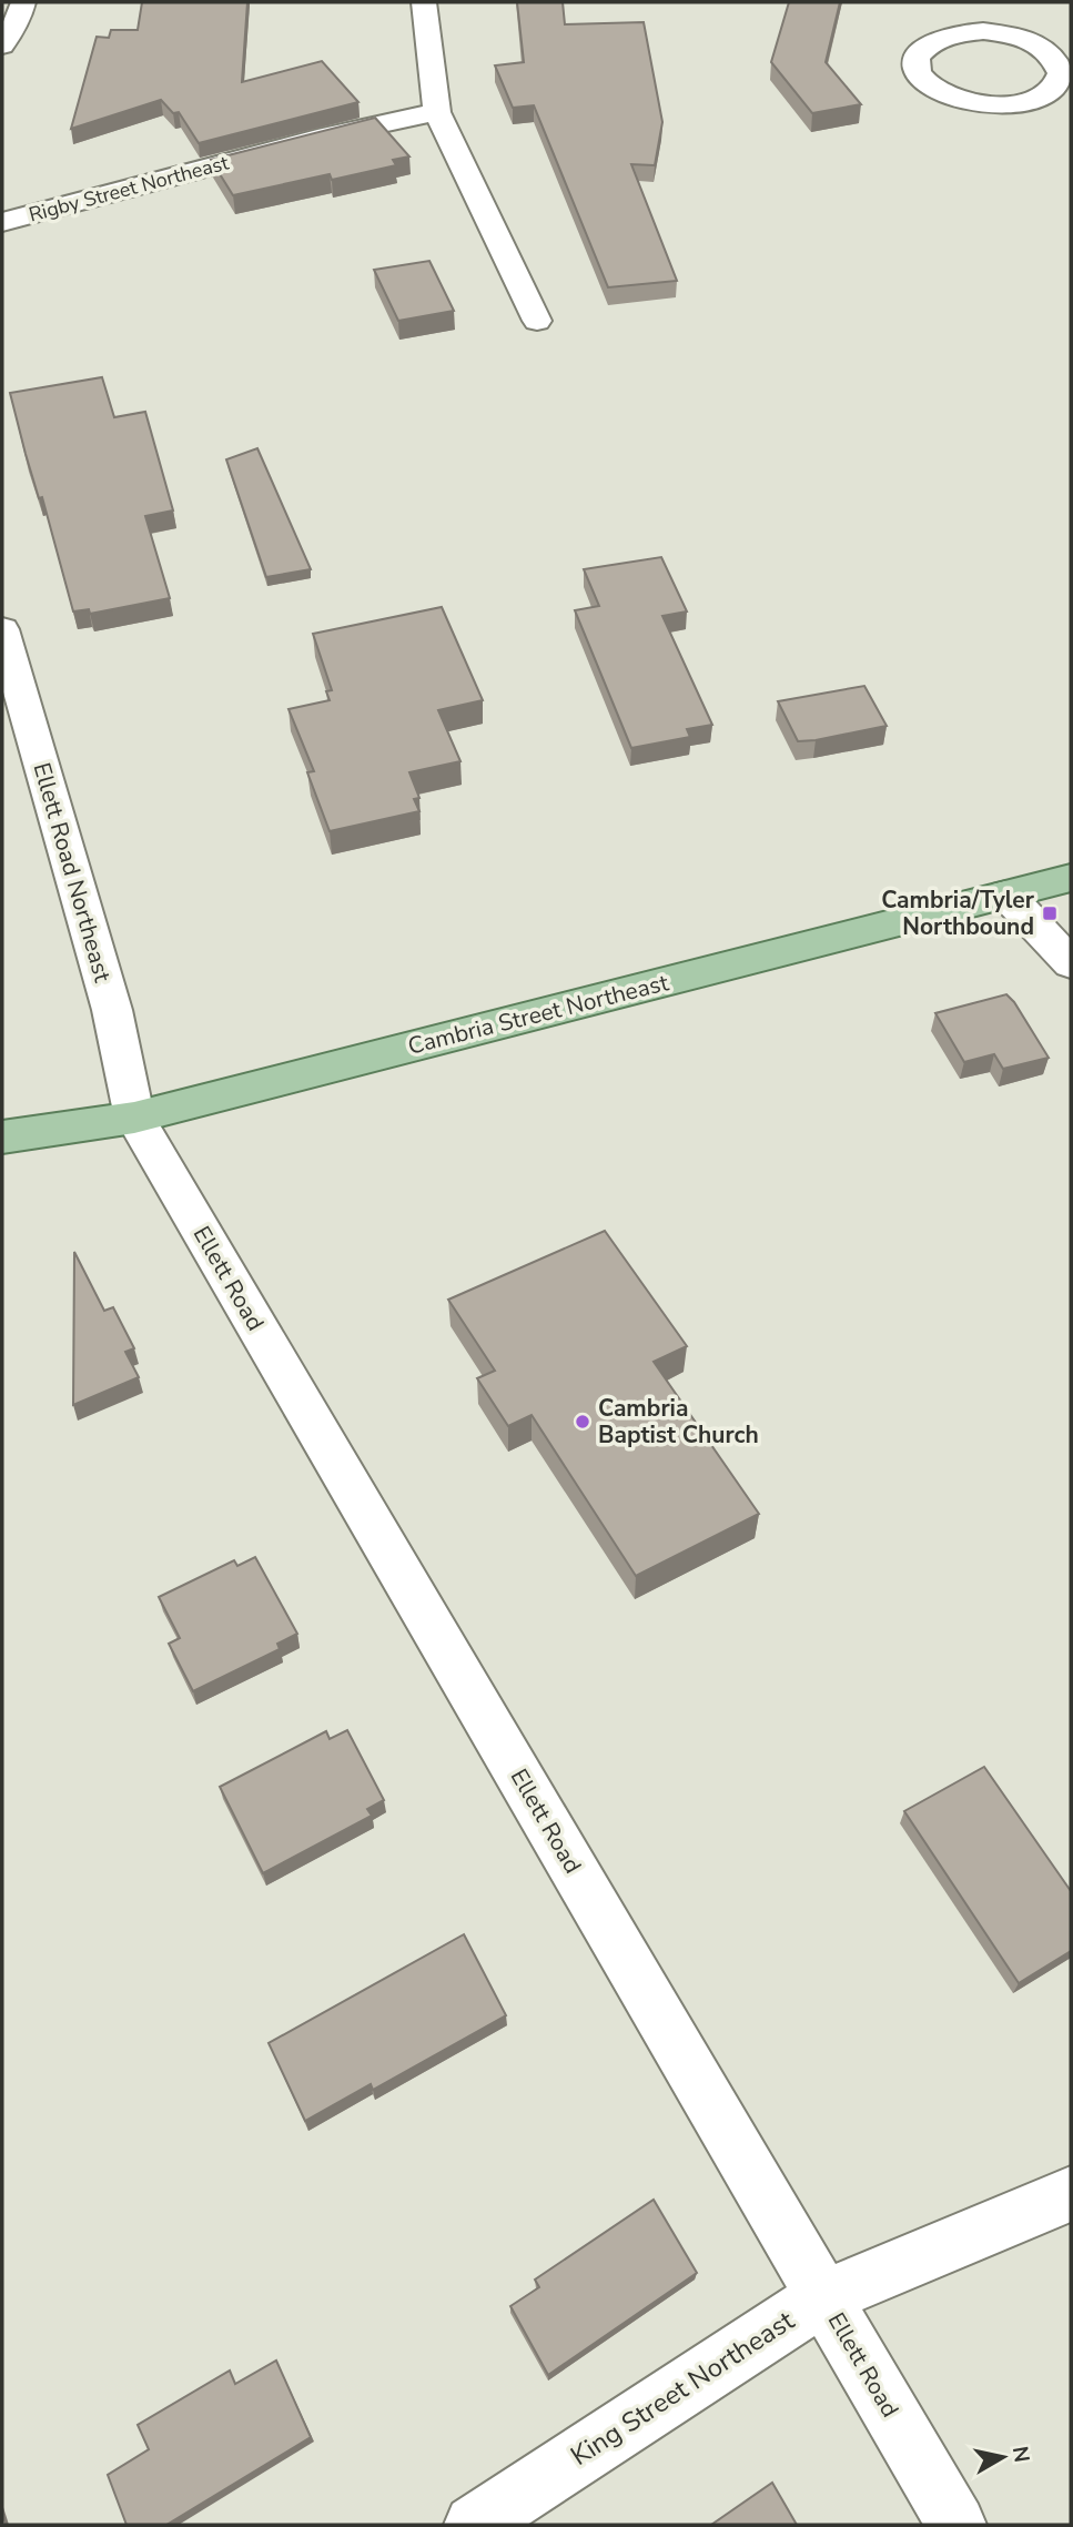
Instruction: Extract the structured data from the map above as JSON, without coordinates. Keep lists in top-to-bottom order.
{
  "streets": {
    "main road": ["Cambria Street Northeast"],
    "street": [
      "Rigby Street Northeast",
      "Ellett Road Northeast",
      "Ellett Road",
      "King Street Northeast"
    ]
  },
  "crossings": [
    ["Ellett Road Northeast", "Cambria Street Northeast"],
    ["Ellett Road Northeast", "Ellett Road"],
    ["Cambria Street Northeast", "Ellett Road"],
    ["Ellett Road", "King Street Northeast"]
  ],
  "places": {
    "transit": ["Cambria/Tyler Northbound"],
    "other": ["Cambria Baptist Church"]
  },
  "north": "right"
}
